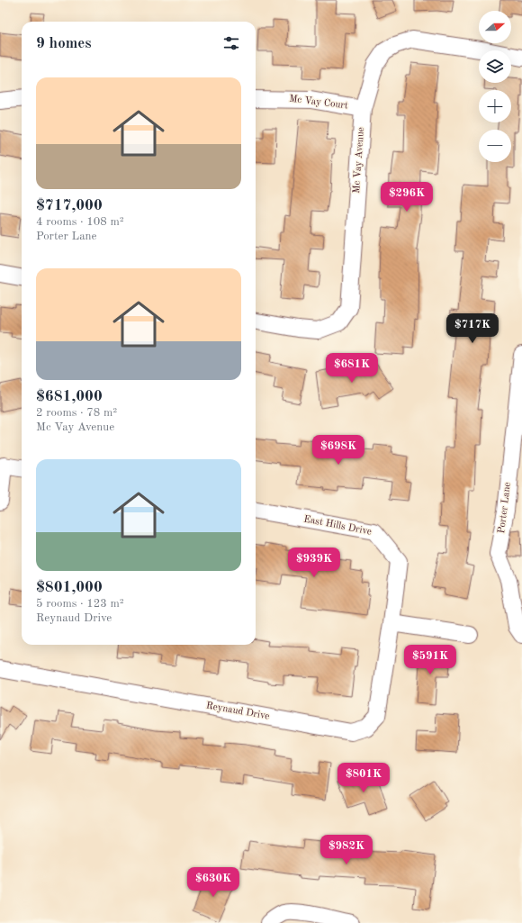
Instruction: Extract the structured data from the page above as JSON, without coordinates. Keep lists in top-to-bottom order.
{
  "streets": {
    "street": [
      "Mc Vay Court",
      "Mc Vay Avenue",
      "Porter Lane",
      "East Hills Drive",
      "Reynaud Drive"
    ]
  },
  "crossings": [
    ["Mc Vay Court", "Mc Vay Avenue"],
    ["East Hills Drive", "Reynaud Drive"]
  ],
  "north": "right",
  "page": {
    "map_buttons": ["+", "−"],
    "heading": "9 homes",
    "list": [
      {
        "name": "$717,000",
        "note": "4 rooms · 108 m² · Porter Lane"
      },
      {
        "name": "$681,000",
        "note": "2 rooms · 78 m² · Mc Vay Avenue"
      },
      {
        "name": "$801,000",
        "note": "5 rooms · 123 m² · Reynaud Drive"
      }
    ],
    "price": [
      "$296K",
      "$717K",
      "$681K",
      "$698K",
      "$939K",
      "$591K",
      "$801K",
      "$982K",
      "$630K"
    ]
  }
}
